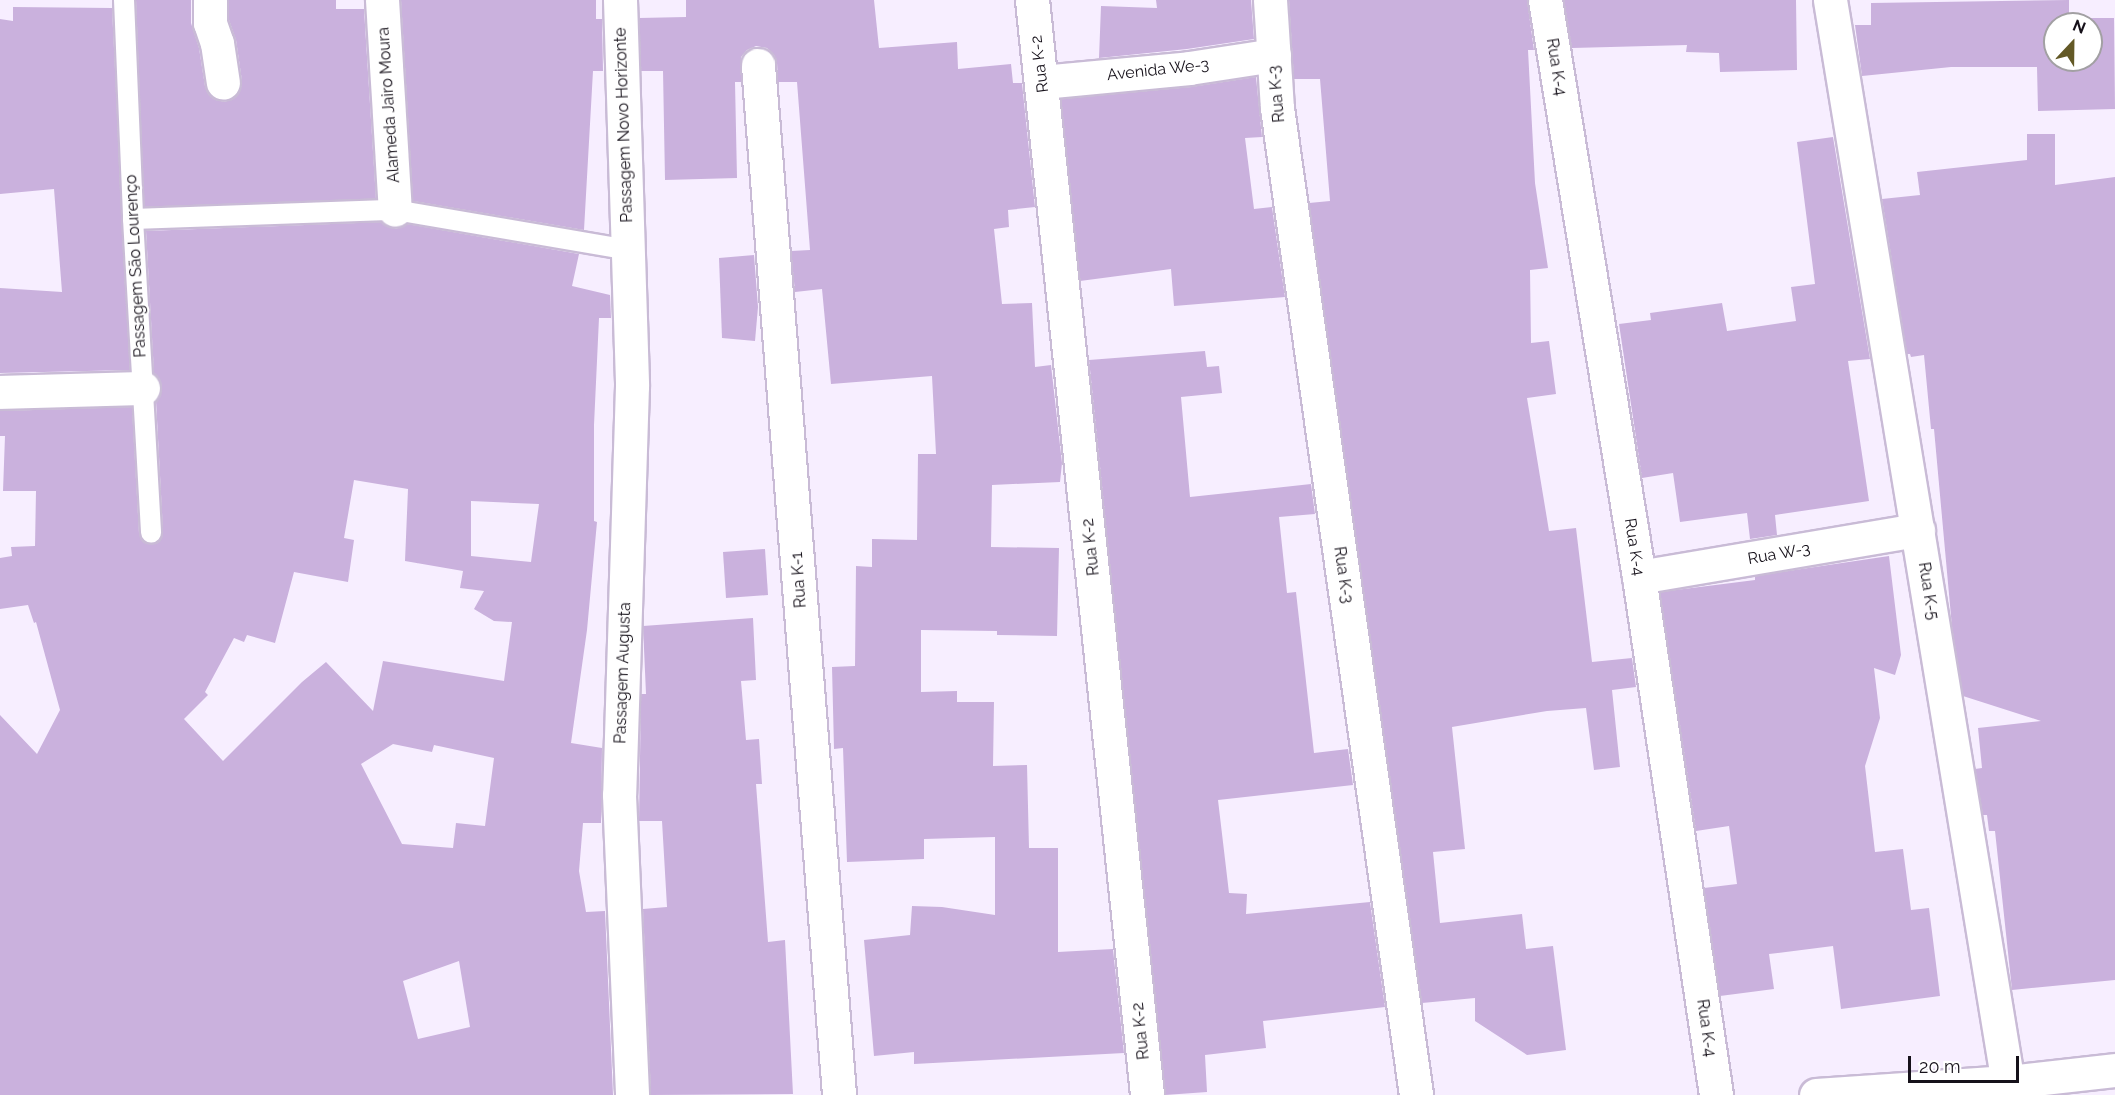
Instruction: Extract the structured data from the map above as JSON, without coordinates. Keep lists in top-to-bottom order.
{
  "streets": {
    "street": [
      "Rua K-2",
      "Rua K-4",
      "Avenida We-3",
      "Rua K-3",
      "Alameda Jairo Moura",
      "Passagem Novo Horizonte",
      "Rua W-3",
      "Rua K-1",
      "Rua K-5",
      "Passagem Augusta"
    ],
    "lane": ["Passagem São Lourenço"]
  },
  "crossings": [
    ["Rua K-2", "Avenida We-3"],
    ["Rua K-4", "Rua W-3"],
    ["Avenida We-3", "Rua K-3"],
    ["Passagem Novo Horizonte", "Passagem Augusta"],
    ["Rua W-3", "Rua K-5"]
  ],
  "scale_bar": "20 m",
  "north": "top"
}
